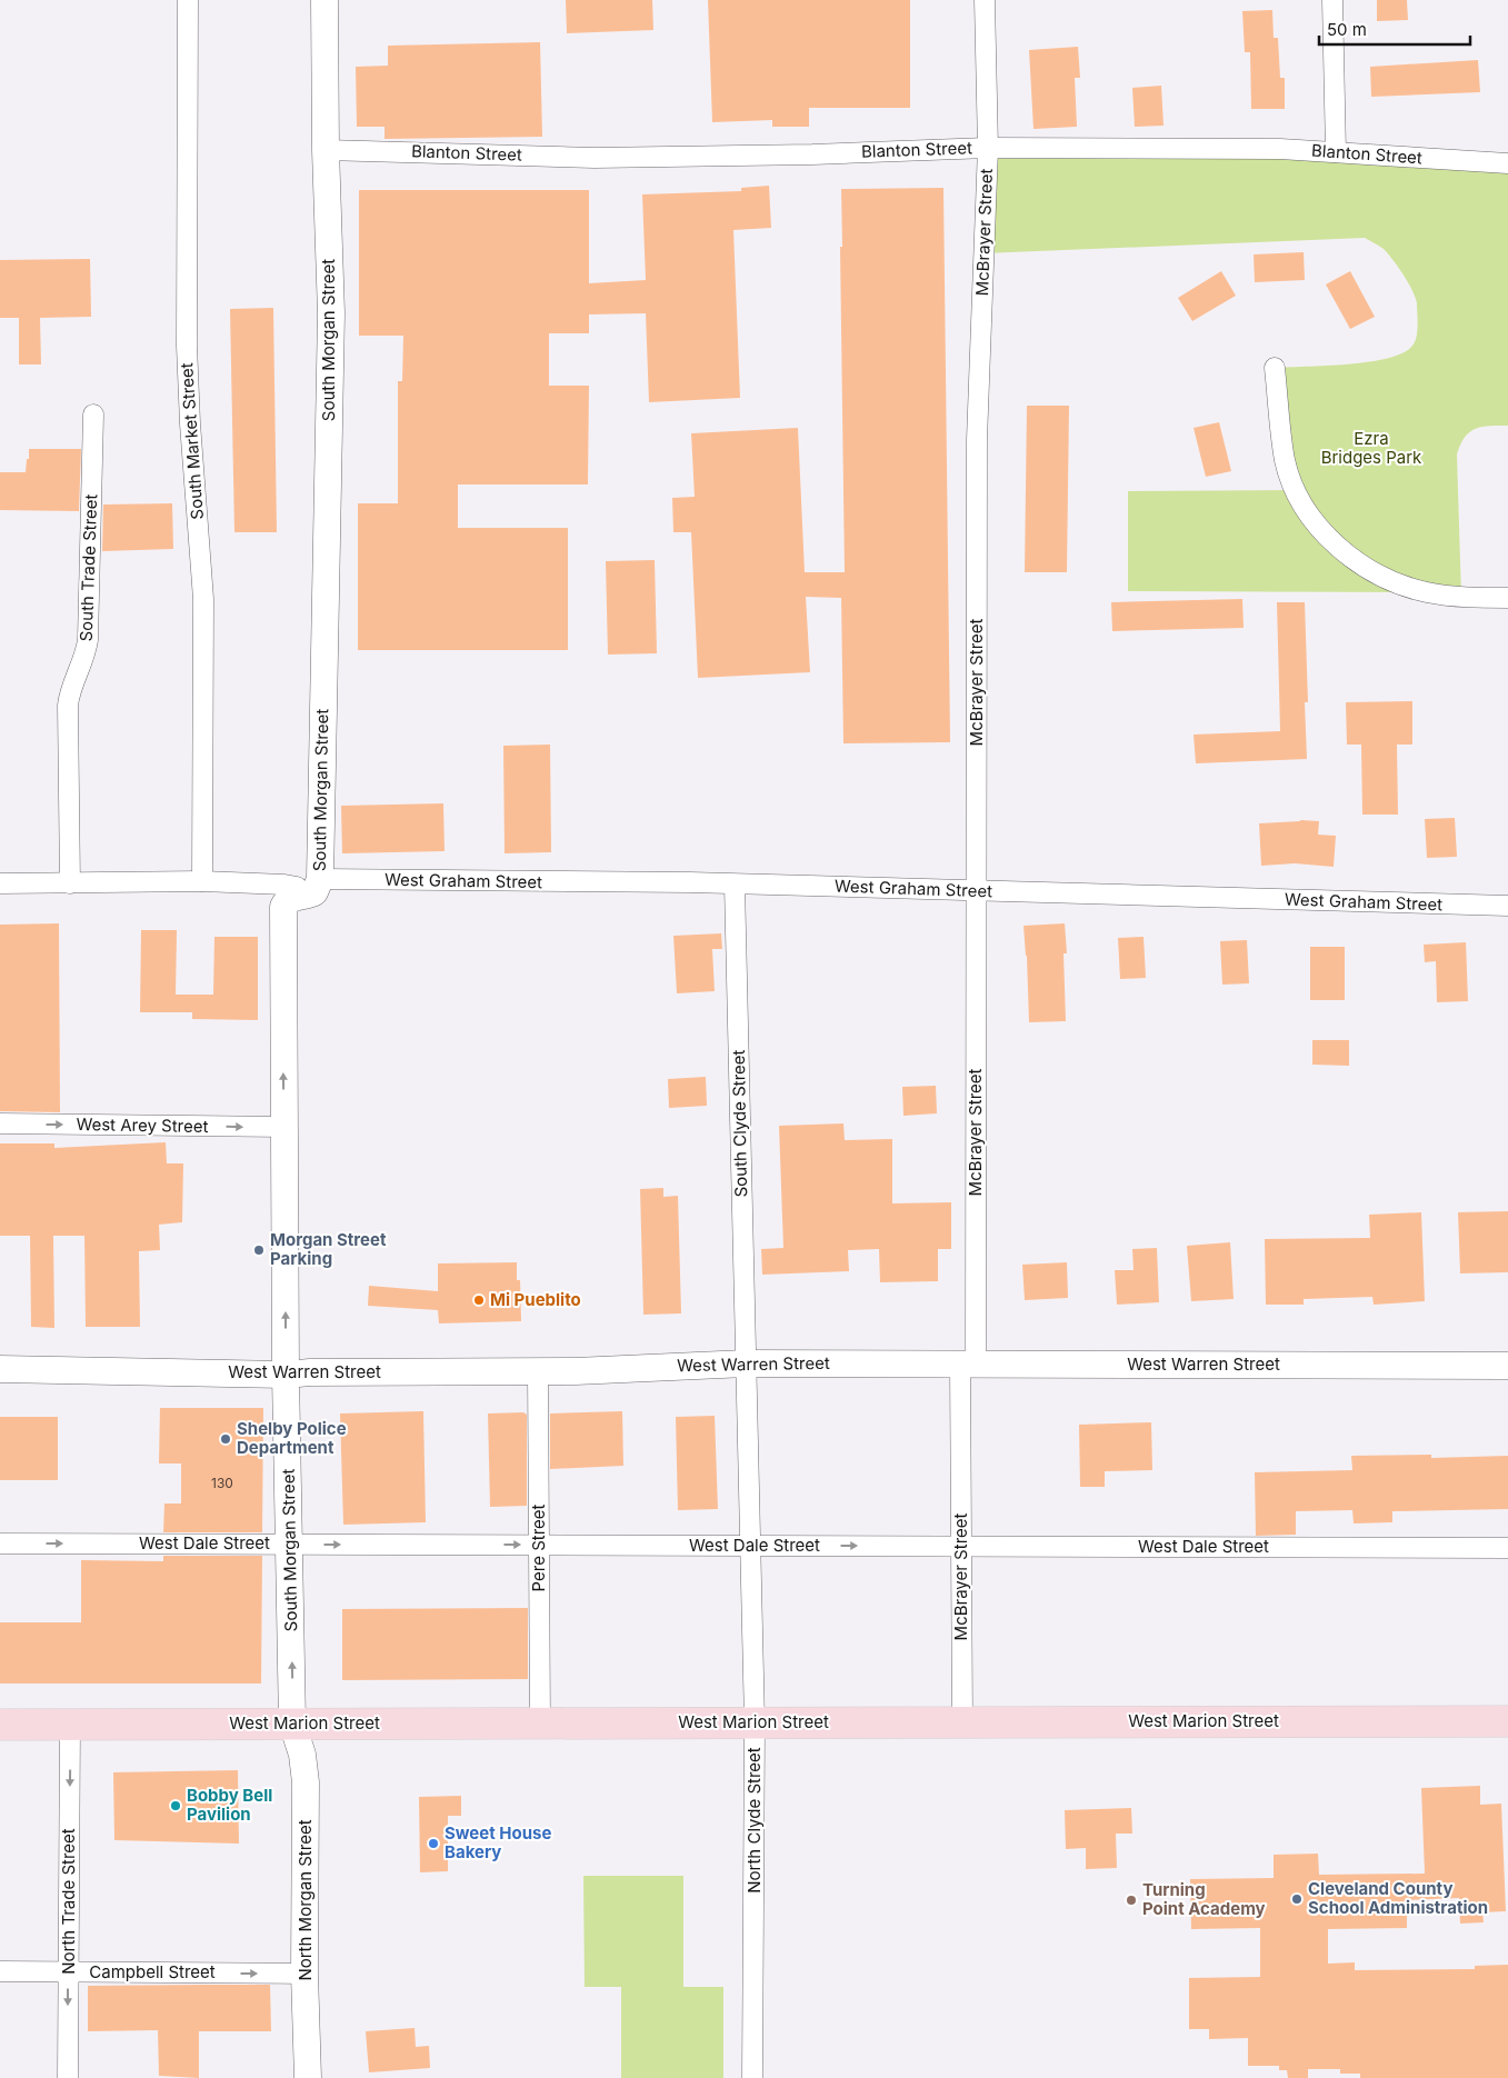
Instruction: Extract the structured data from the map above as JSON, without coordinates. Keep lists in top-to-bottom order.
{
  "streets": {
    "main road": ["West Marion Street"],
    "street": [
      "Blanton Street",
      "McBrayer Street",
      "South Morgan Street",
      "South Market Street",
      "South Trade Street",
      "West Graham Street",
      "South Clyde Street",
      "West Arey Street",
      "West Warren Street",
      "West Dale Street",
      "Pere Street",
      "North Clyde Street",
      "North Morgan Street",
      "North Trade Street",
      "Campbell Street"
    ]
  },
  "crossings": [
    ["Blanton Street", "McBrayer Street"],
    ["Blanton Street", "South Morgan Street"],
    ["McBrayer Street", "West Graham Street"],
    ["McBrayer Street", "West Warren Street"],
    ["McBrayer Street", "West Dale Street"],
    ["McBrayer Street", "West Marion Street"],
    ["South Morgan Street", "West Graham Street"],
    ["South Morgan Street", "West Arey Street"],
    ["South Morgan Street", "West Warren Street"],
    ["South Morgan Street", "West Dale Street"],
    ["South Morgan Street", "West Marion Street"],
    ["South Morgan Street", "North Morgan Street"],
    ["South Market Street", "West Graham Street"],
    ["South Trade Street", "West Graham Street"],
    ["West Graham Street", "South Clyde Street"],
    ["South Clyde Street", "West Warren Street"],
    ["South Clyde Street", "North Clyde Street"],
    ["West Warren Street", "Pere Street"],
    ["West Warren Street", "North Clyde Street"],
    ["West Dale Street", "Pere Street"],
    ["West Dale Street", "North Clyde Street"],
    ["Pere Street", "West Marion Street"],
    ["West Marion Street", "North Clyde Street"],
    ["West Marion Street", "North Morgan Street"],
    ["West Marion Street", "North Trade Street"],
    ["North Morgan Street", "Campbell Street"],
    ["North Trade Street", "Campbell Street"]
  ],
  "one_way": [
    "South Morgan Street",
    "West Arey Street",
    "West Dale Street",
    "North Trade Street",
    "Campbell Street"
  ],
  "parks": ["Ezra Bridges Park"],
  "places": [
    "Morgan Street Parking",
    "Mi Pueblito",
    "Shelby Police Department",
    "Bobby Bell Pavilion",
    "Sweet House Bakery",
    "Cleveland County School Administration",
    "Turning Point Academy"
  ],
  "house_numbers": ["130"],
  "scale_bar": "50 m"
}
